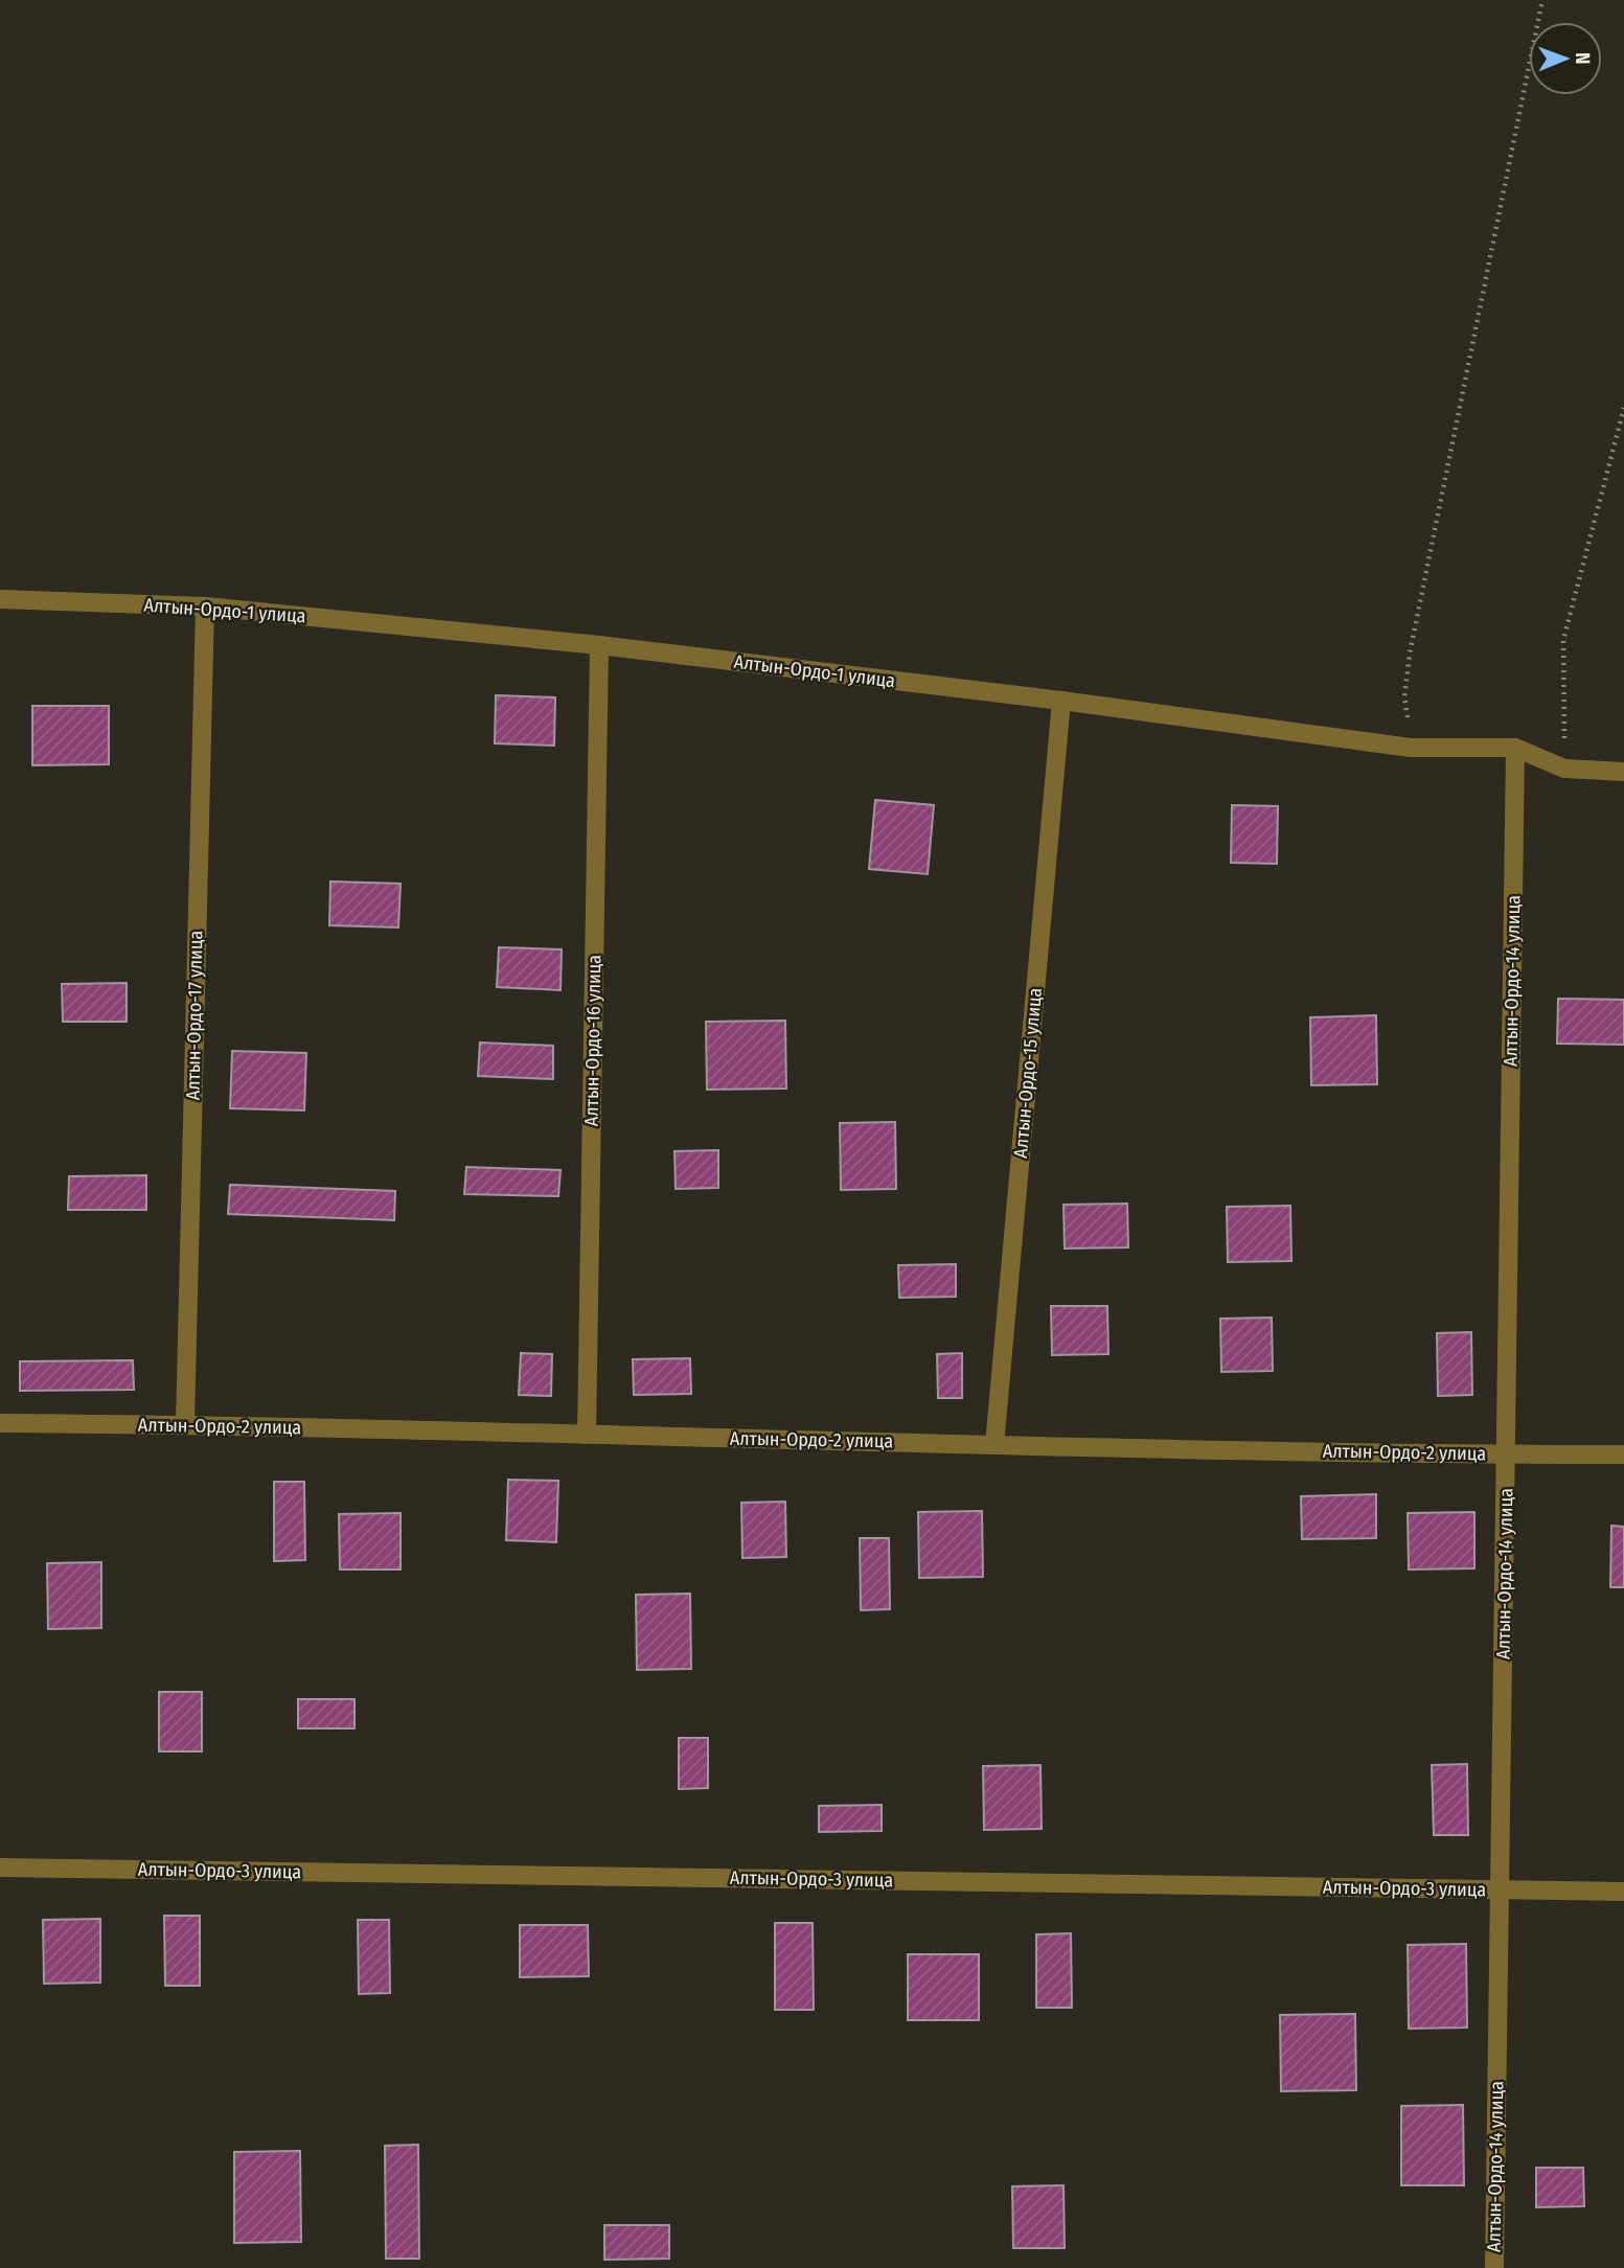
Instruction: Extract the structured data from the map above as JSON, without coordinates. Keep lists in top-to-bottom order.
{
  "streets": {
    "street": [
      "Алтын-Ордо-1 улица",
      "Алтын-Ордо-14 улица",
      "Алтын-Ордо-17 улица",
      "Алтын-Ордо-16 улица",
      "Алтын-Ордо-15 улица",
      "Алтын-Ордо-2 улица",
      "Алтын-Ордо-3 улица"
    ]
  },
  "crossings": [
    ["Алтын-Ордо-1 улица", "Алтын-Ордо-14 улица"],
    ["Алтын-Ордо-1 улица", "Алтын-Ордо-17 улица"],
    ["Алтын-Ордо-1 улица", "Алтын-Ордо-16 улица"],
    ["Алтын-Ордо-1 улица", "Алтын-Ордо-15 улица"],
    ["Алтын-Ордо-14 улица", "Алтын-Ордо-2 улица"],
    ["Алтын-Ордо-14 улица", "Алтын-Ордо-3 улица"],
    ["Алтын-Ордо-17 улица", "Алтын-Ордо-2 улица"],
    ["Алтын-Ордо-16 улица", "Алтын-Ордо-2 улица"],
    ["Алтын-Ордо-15 улица", "Алтын-Ордо-2 улица"]
  ],
  "north": "right"
}
